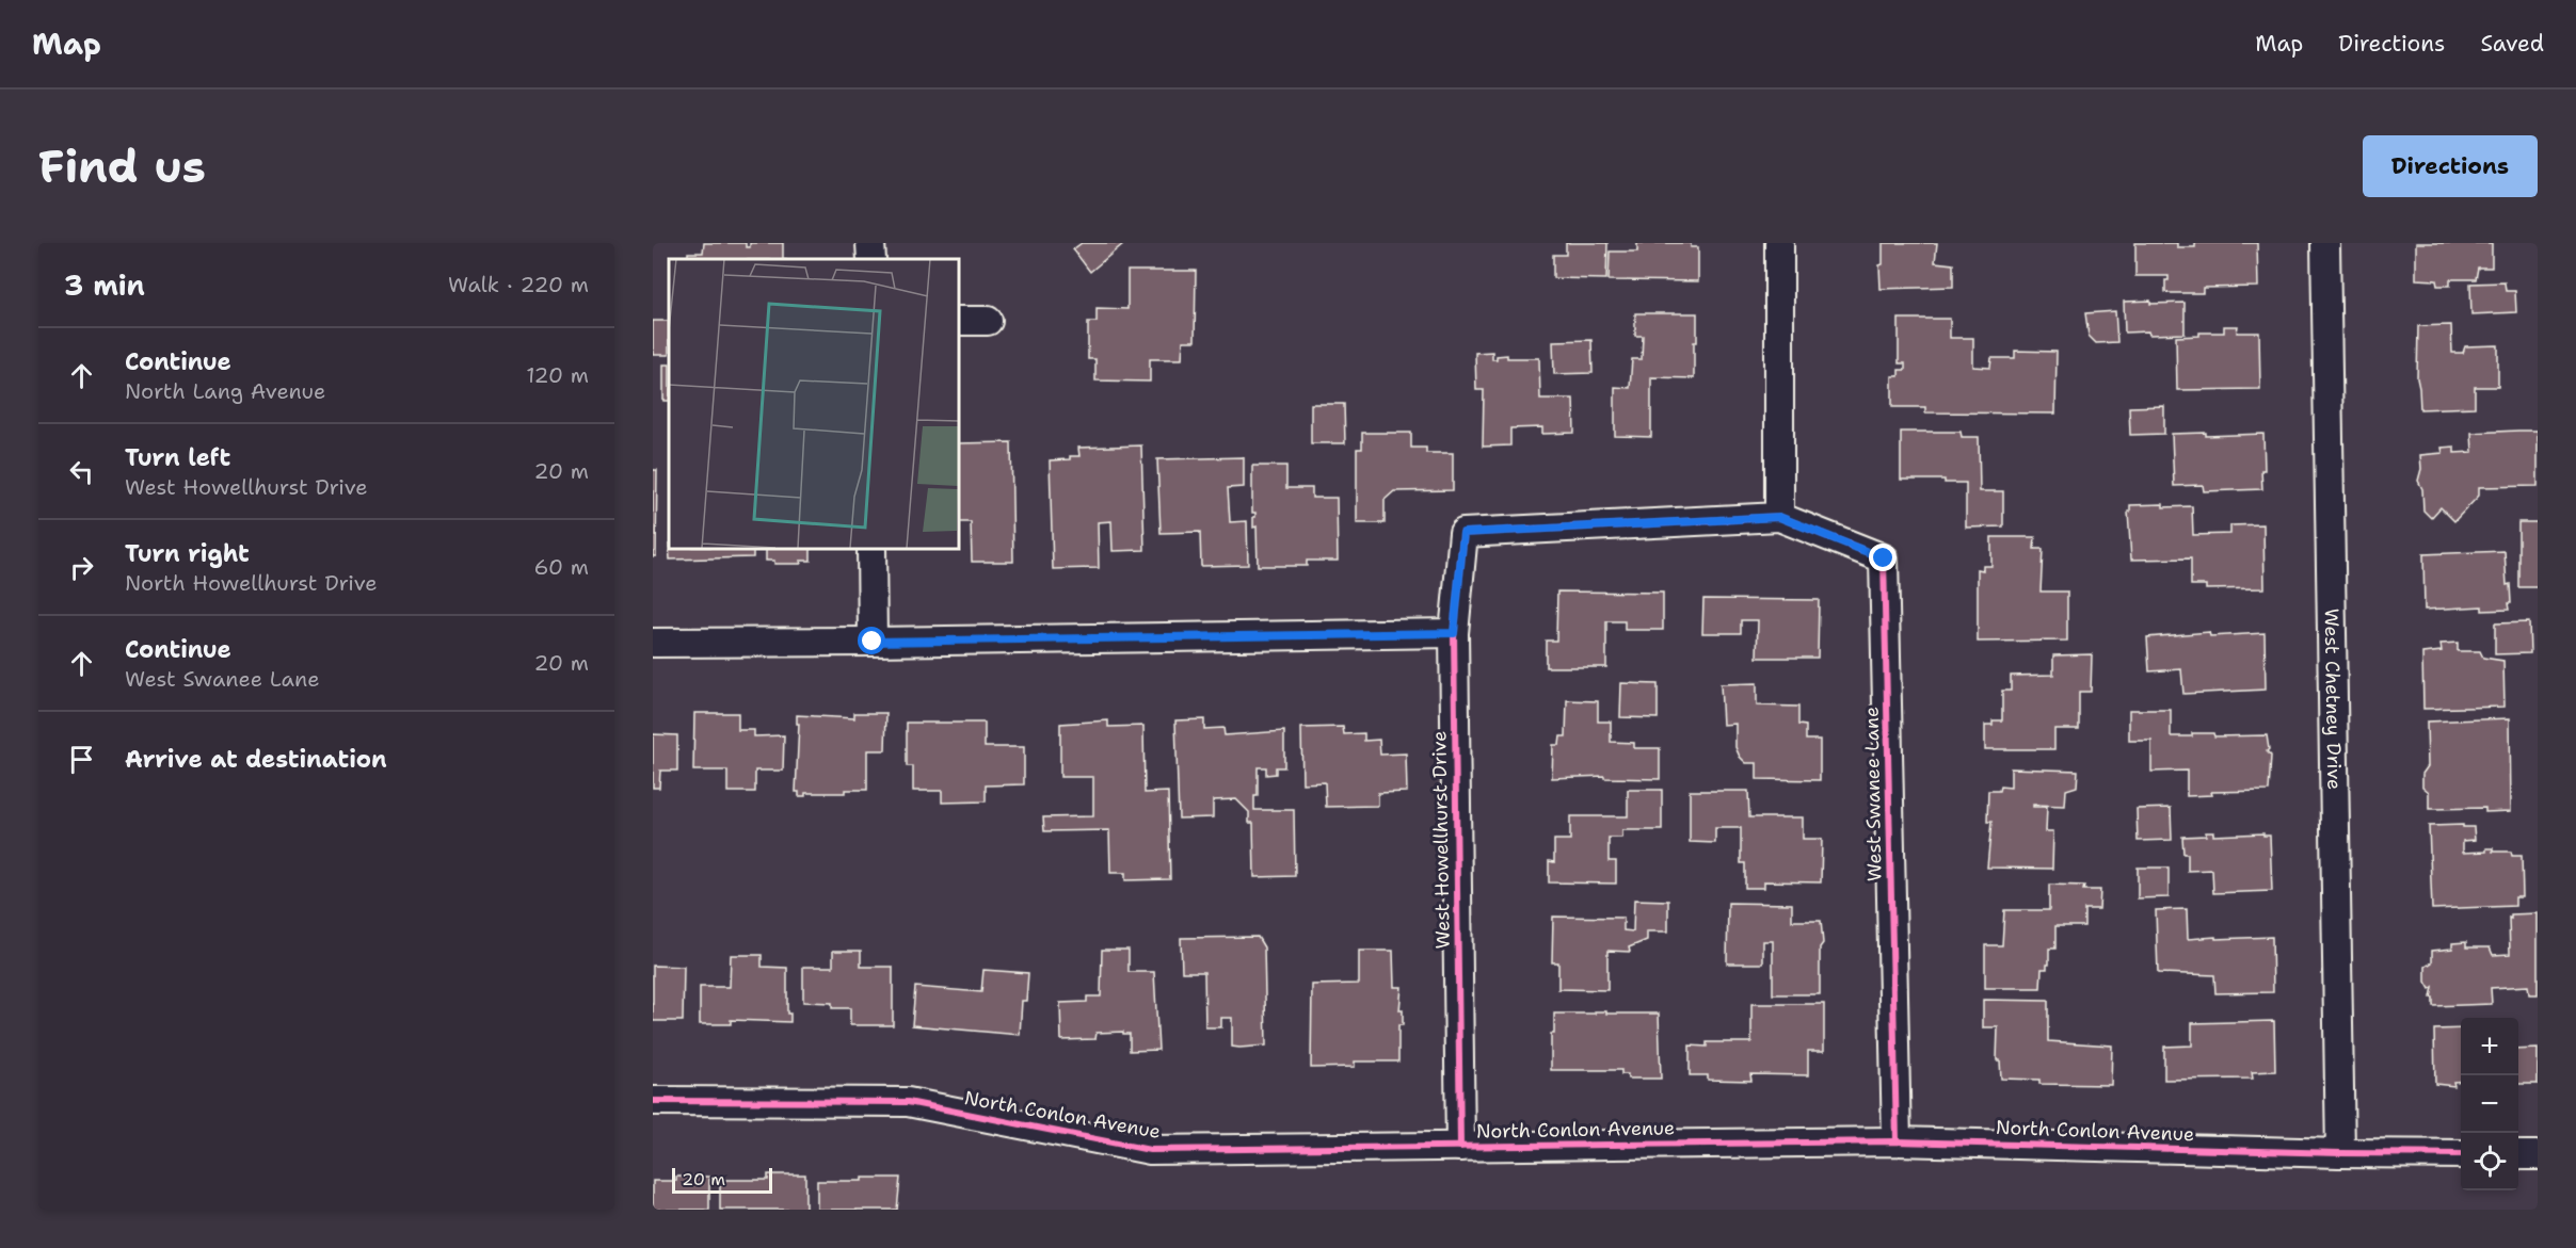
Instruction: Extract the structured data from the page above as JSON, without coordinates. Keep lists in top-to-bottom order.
{
  "streets": {
    "street": [
      "West Chetney Drive",
      "West Swanee Lane",
      "West Howellhurst Drive",
      "North Conlon Avenue"
    ]
  },
  "crossings": [
    ["West Chetney Drive", "North Conlon Avenue"],
    ["West Swanee Lane", "West Howellhurst Drive"],
    ["West Swanee Lane", "North Conlon Avenue"],
    ["West Howellhurst Drive", "North Conlon Avenue"]
  ],
  "scale_bar": "20 m",
  "page": {
    "header": "Map",
    "nav": ["Map", "Directions", "Saved"],
    "buttons": "Directions",
    "title": "Find us",
    "heading": ["3 min", "Walk · 220 m"],
    "list": [
      ["Continue", "North Lang Avenue", "120 m"],
      ["Turn left", "West Howellhurst Drive", "20 m"],
      ["Turn right", "North Howellhurst Drive", "60 m"],
      ["Continue", "West Swanee Lane", "20 m"],
      "Arrive at destination"
    ],
    "map_buttons": ["+", "−"],
    "scale": "20 m"
  }
}
